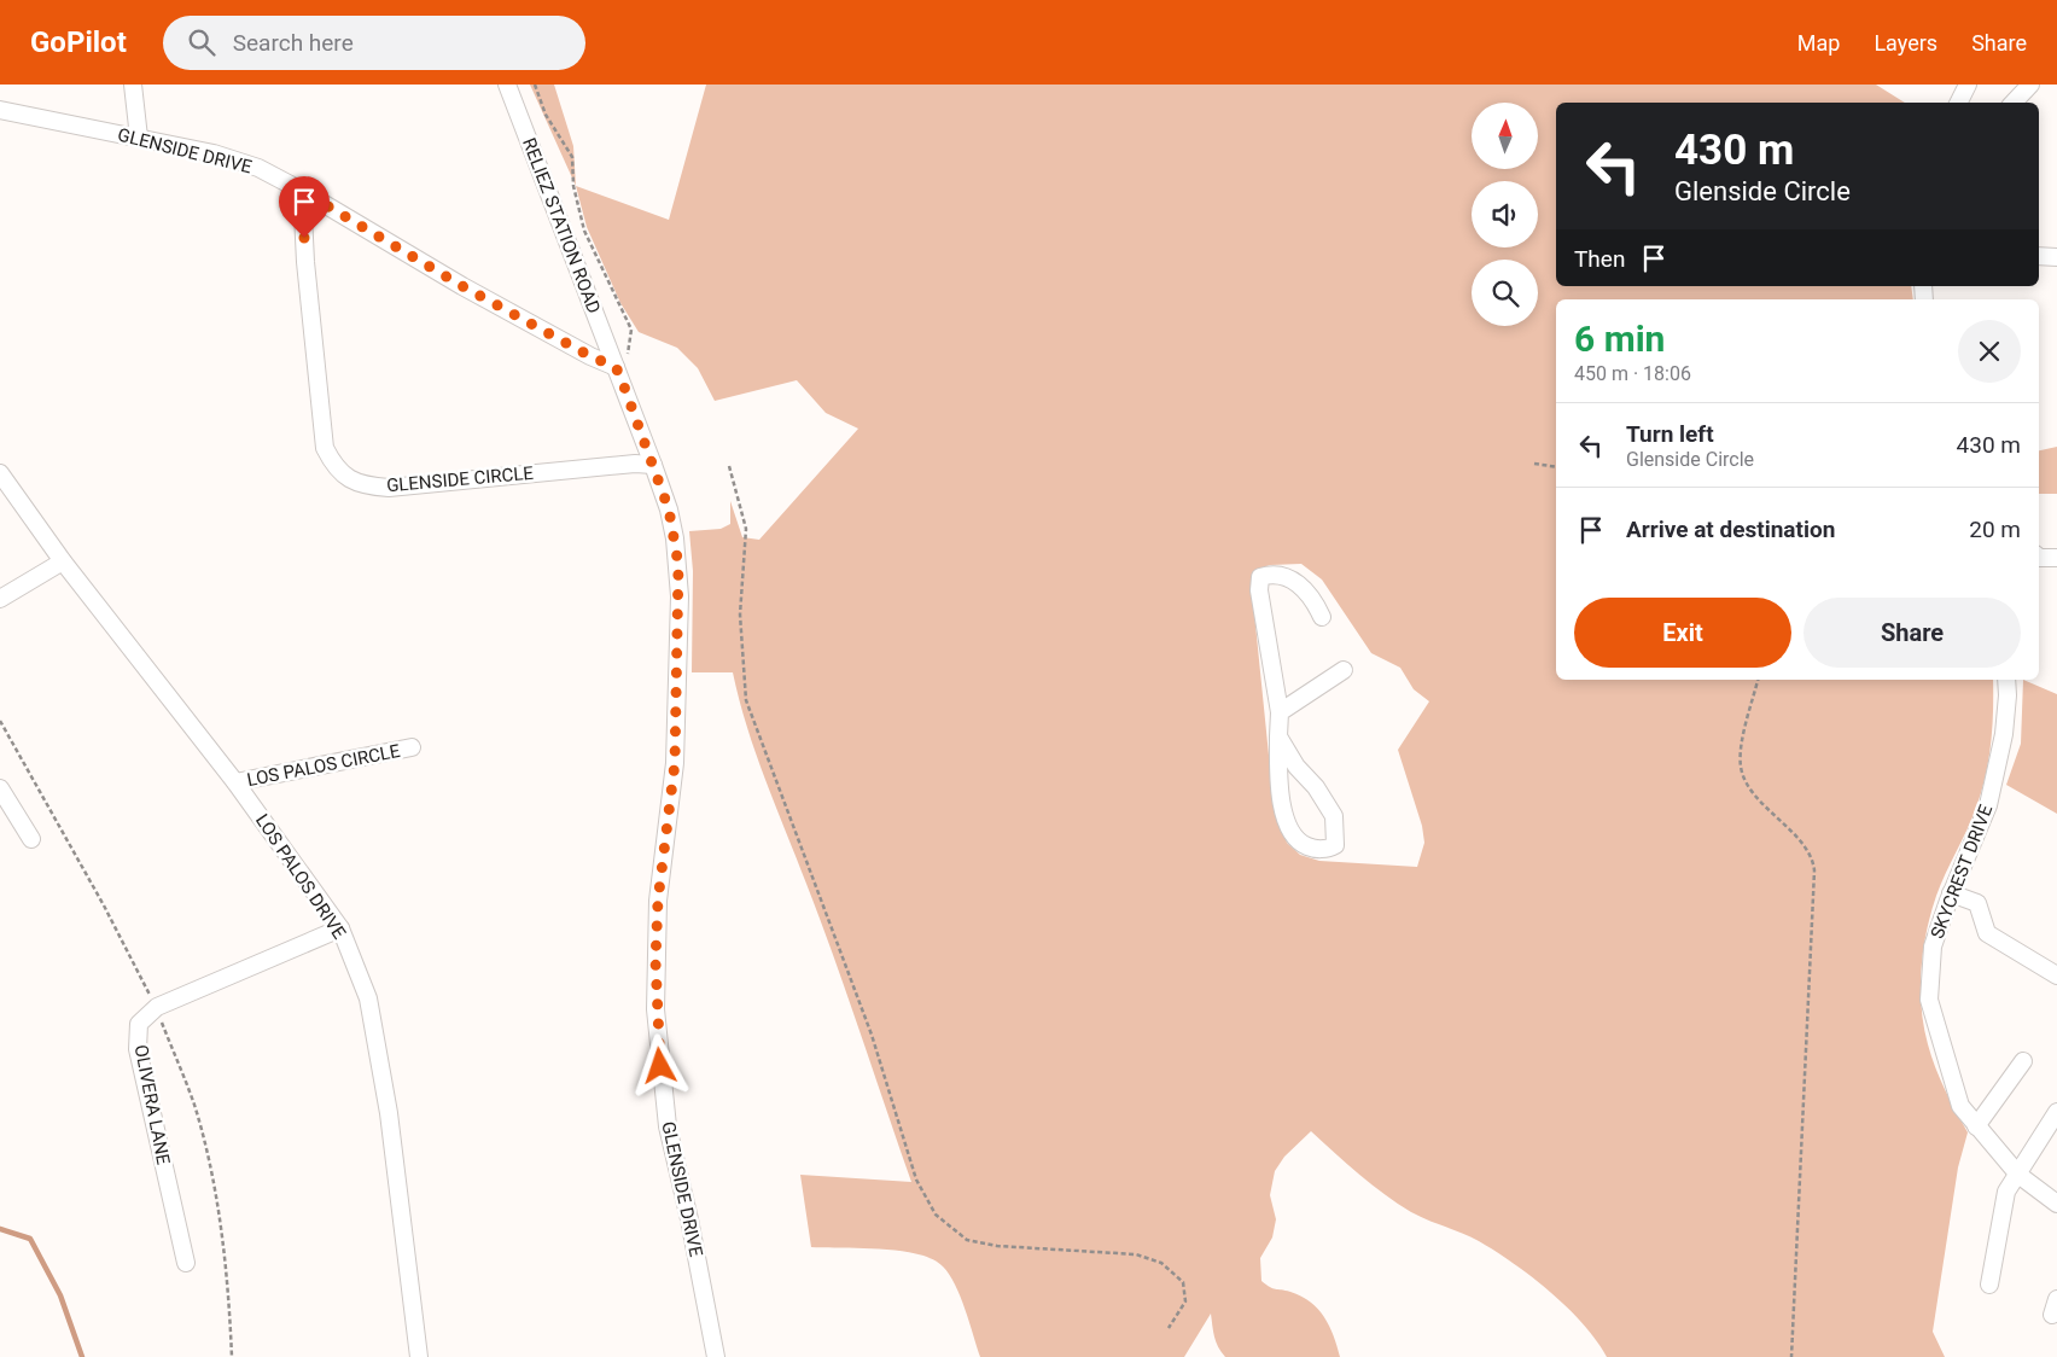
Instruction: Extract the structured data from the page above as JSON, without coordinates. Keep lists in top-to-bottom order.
{
  "streets": {
    "street": [
      "GLENSIDE DRIVE",
      "RELIEZ STATION ROAD",
      "GLENSIDE CIRCLE",
      "LOS PALOS CIRCLE",
      "SKYCREST DRIVE",
      "LOS PALOS DRIVE",
      "OLIVERA LANE"
    ]
  },
  "crossings": [
    ["GLENSIDE DRIVE", "RELIEZ STATION ROAD"],
    ["GLENSIDE DRIVE", "GLENSIDE CIRCLE"],
    ["LOS PALOS CIRCLE", "LOS PALOS DRIVE"],
    ["LOS PALOS DRIVE", "OLIVERA LANE"]
  ],
  "north": "top",
  "page": {
    "header": "GoPilot",
    "search": "Search here",
    "nav": ["Map", "Layers", "Share"],
    "turn": ["430 m", "Glenside Circle"],
    "then": "Then",
    "heading": ["6 min", "450 m · 18:06"],
    "list": [
      {
        "name": "Turn left",
        "note": "Glenside Circle",
        "value": "430 m"
      },
      {
        "name": "Arrive at destination",
        "value": "20 m"
      }
    ],
    "buttons": ["Exit", "Share"]
  }
}
